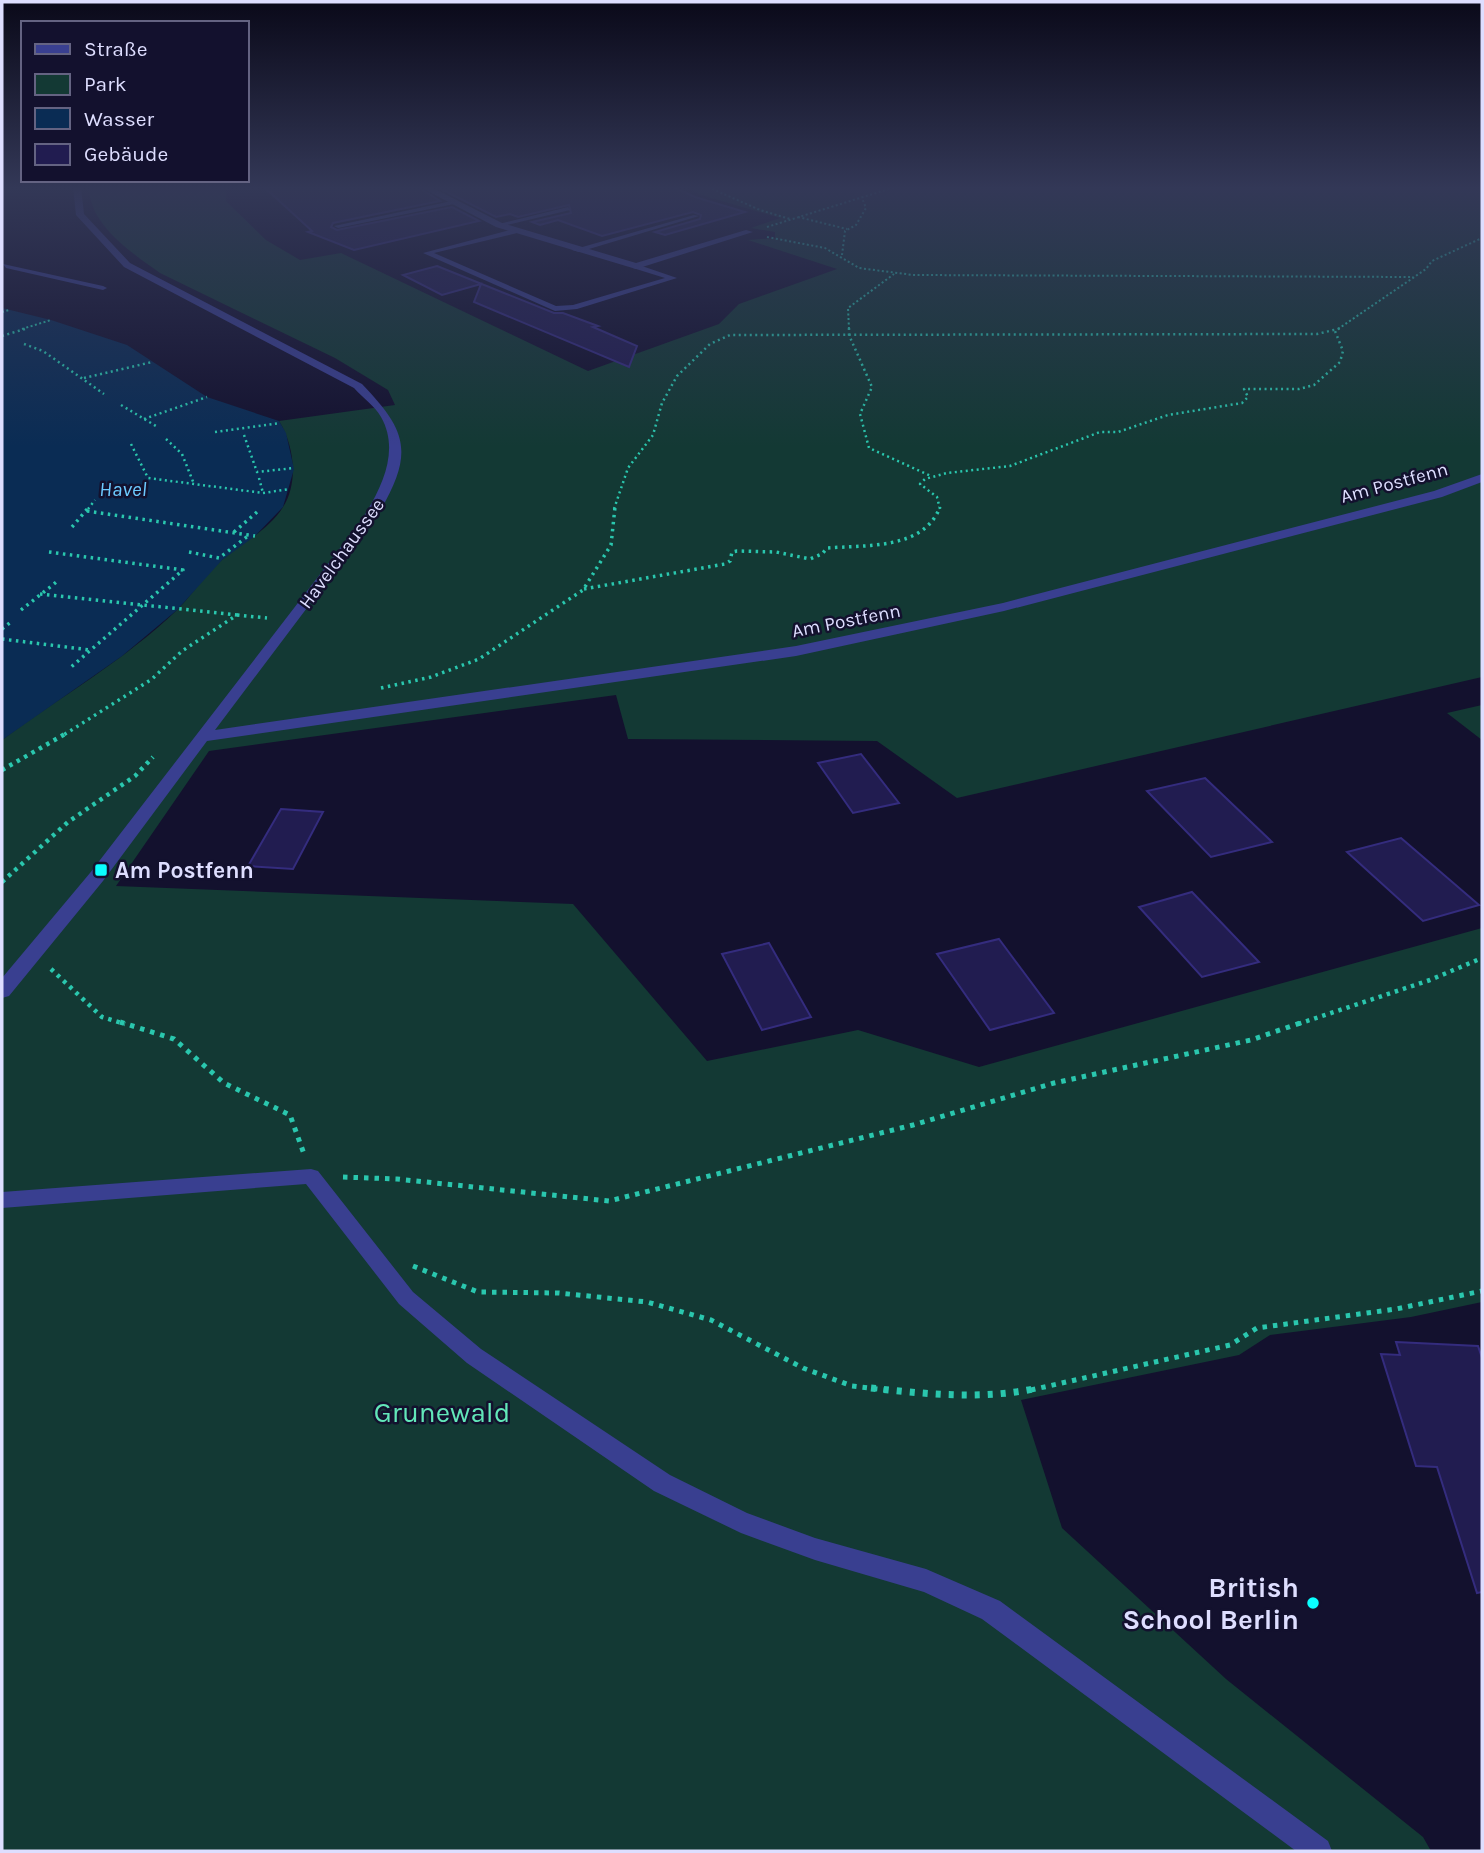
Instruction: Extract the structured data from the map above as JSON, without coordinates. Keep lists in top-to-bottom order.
{
  "streets": {
    "street": ["Am Postfenn", "Havelchaussee"]
  },
  "crossings": [
    ["Am Postfenn", "Havelchaussee"]
  ],
  "water": ["Havel"],
  "parks": ["Grunewald"],
  "places": {
    "transit": ["Am Postfenn"],
    "other": ["British School Berlin"]
  },
  "legend": [
    "Straße",
    "Park",
    "Wasser",
    "Gebäude"
  ]
}
